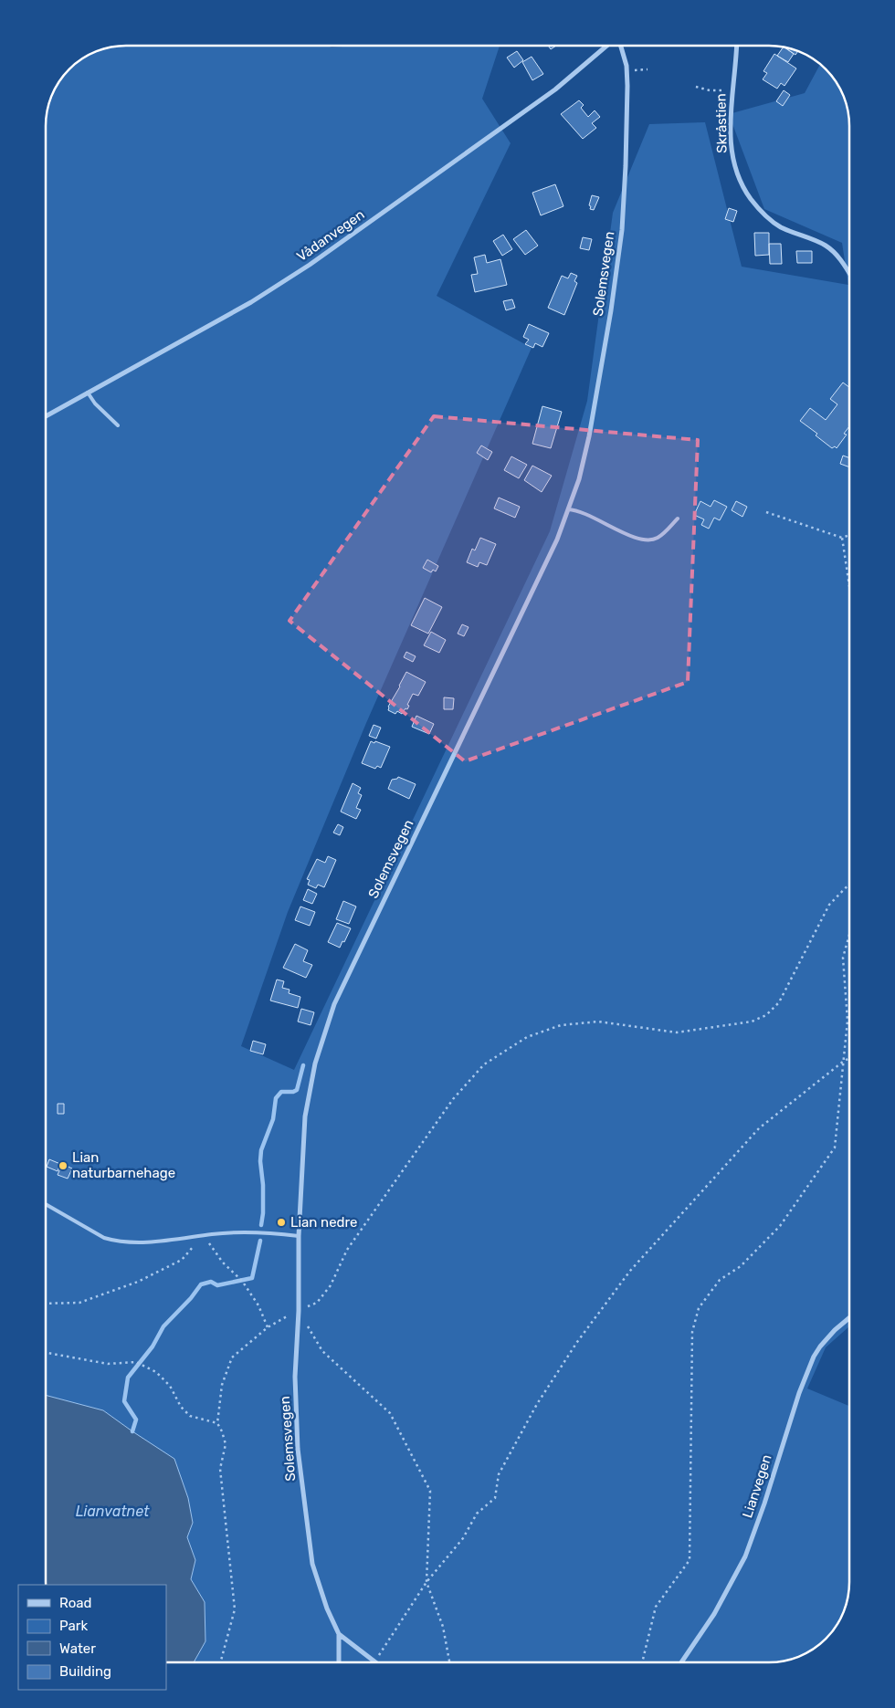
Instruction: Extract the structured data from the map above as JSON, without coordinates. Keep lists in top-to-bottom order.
{
  "streets": {
    "street": [
      "Skråstien",
      "Vådanvegen",
      "Solemsvegen",
      "Lianvegen"
    ]
  },
  "water": ["Lianvatnet"],
  "places": ["Lian naturbarnehage", "Lian nedre"],
  "legend": [
    "Road",
    "Park",
    "Water",
    "Building"
  ]
}
